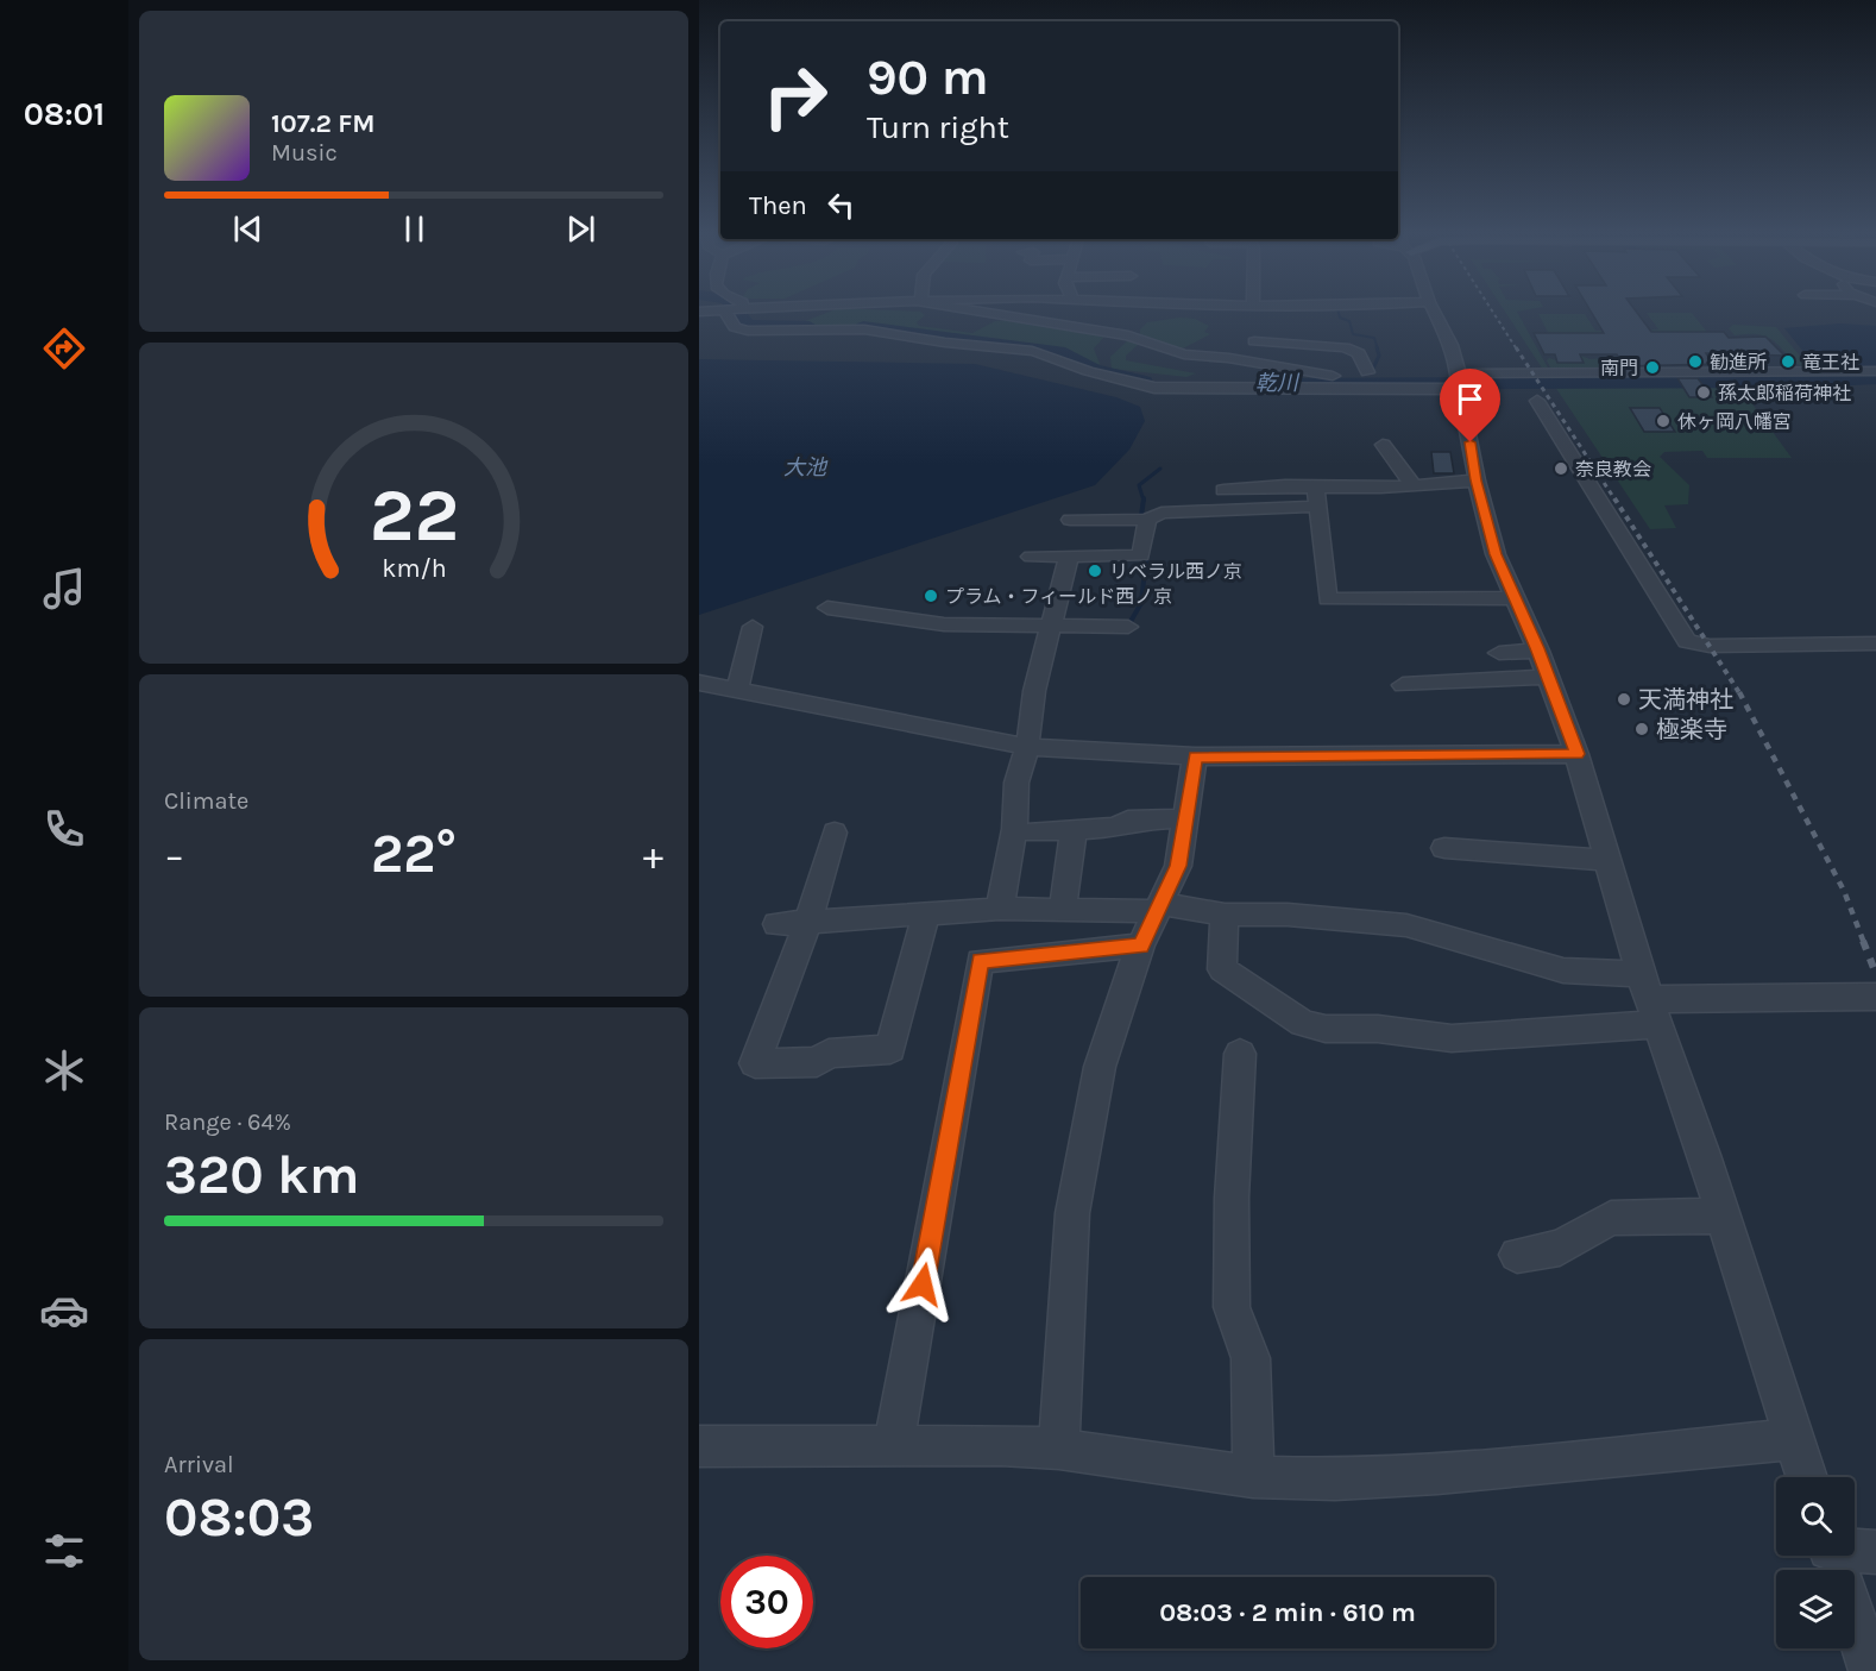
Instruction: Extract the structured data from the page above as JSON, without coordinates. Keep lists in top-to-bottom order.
{
  "water": ["乾川", "大池"],
  "places": [
    "勧進所",
    "竜王社",
    "南門",
    "孫太郎稲荷神社",
    "休ヶ岡八幡宮",
    "奈良教会",
    "リベラル西ノ京",
    "プラム・フィールド西ノ京",
    "天満神社",
    "極楽寺"
  ],
  "page": {
    "tabs": "08:01",
    "turn": ["90 m", "Turn right"],
    "song": ["107.2 FM", "Music"],
    "then": "Then",
    "tile": [
      "Climate",
      ["Range · 64%", "320 km"],
      ["Arrival", "08:03"]
    ],
    "heat": ["−", "22°", "+"],
    "limit": "30",
    "trip": "08:03 · 2 min · 610 m",
    "gauge": ["22", "km/h"]
  }
}
